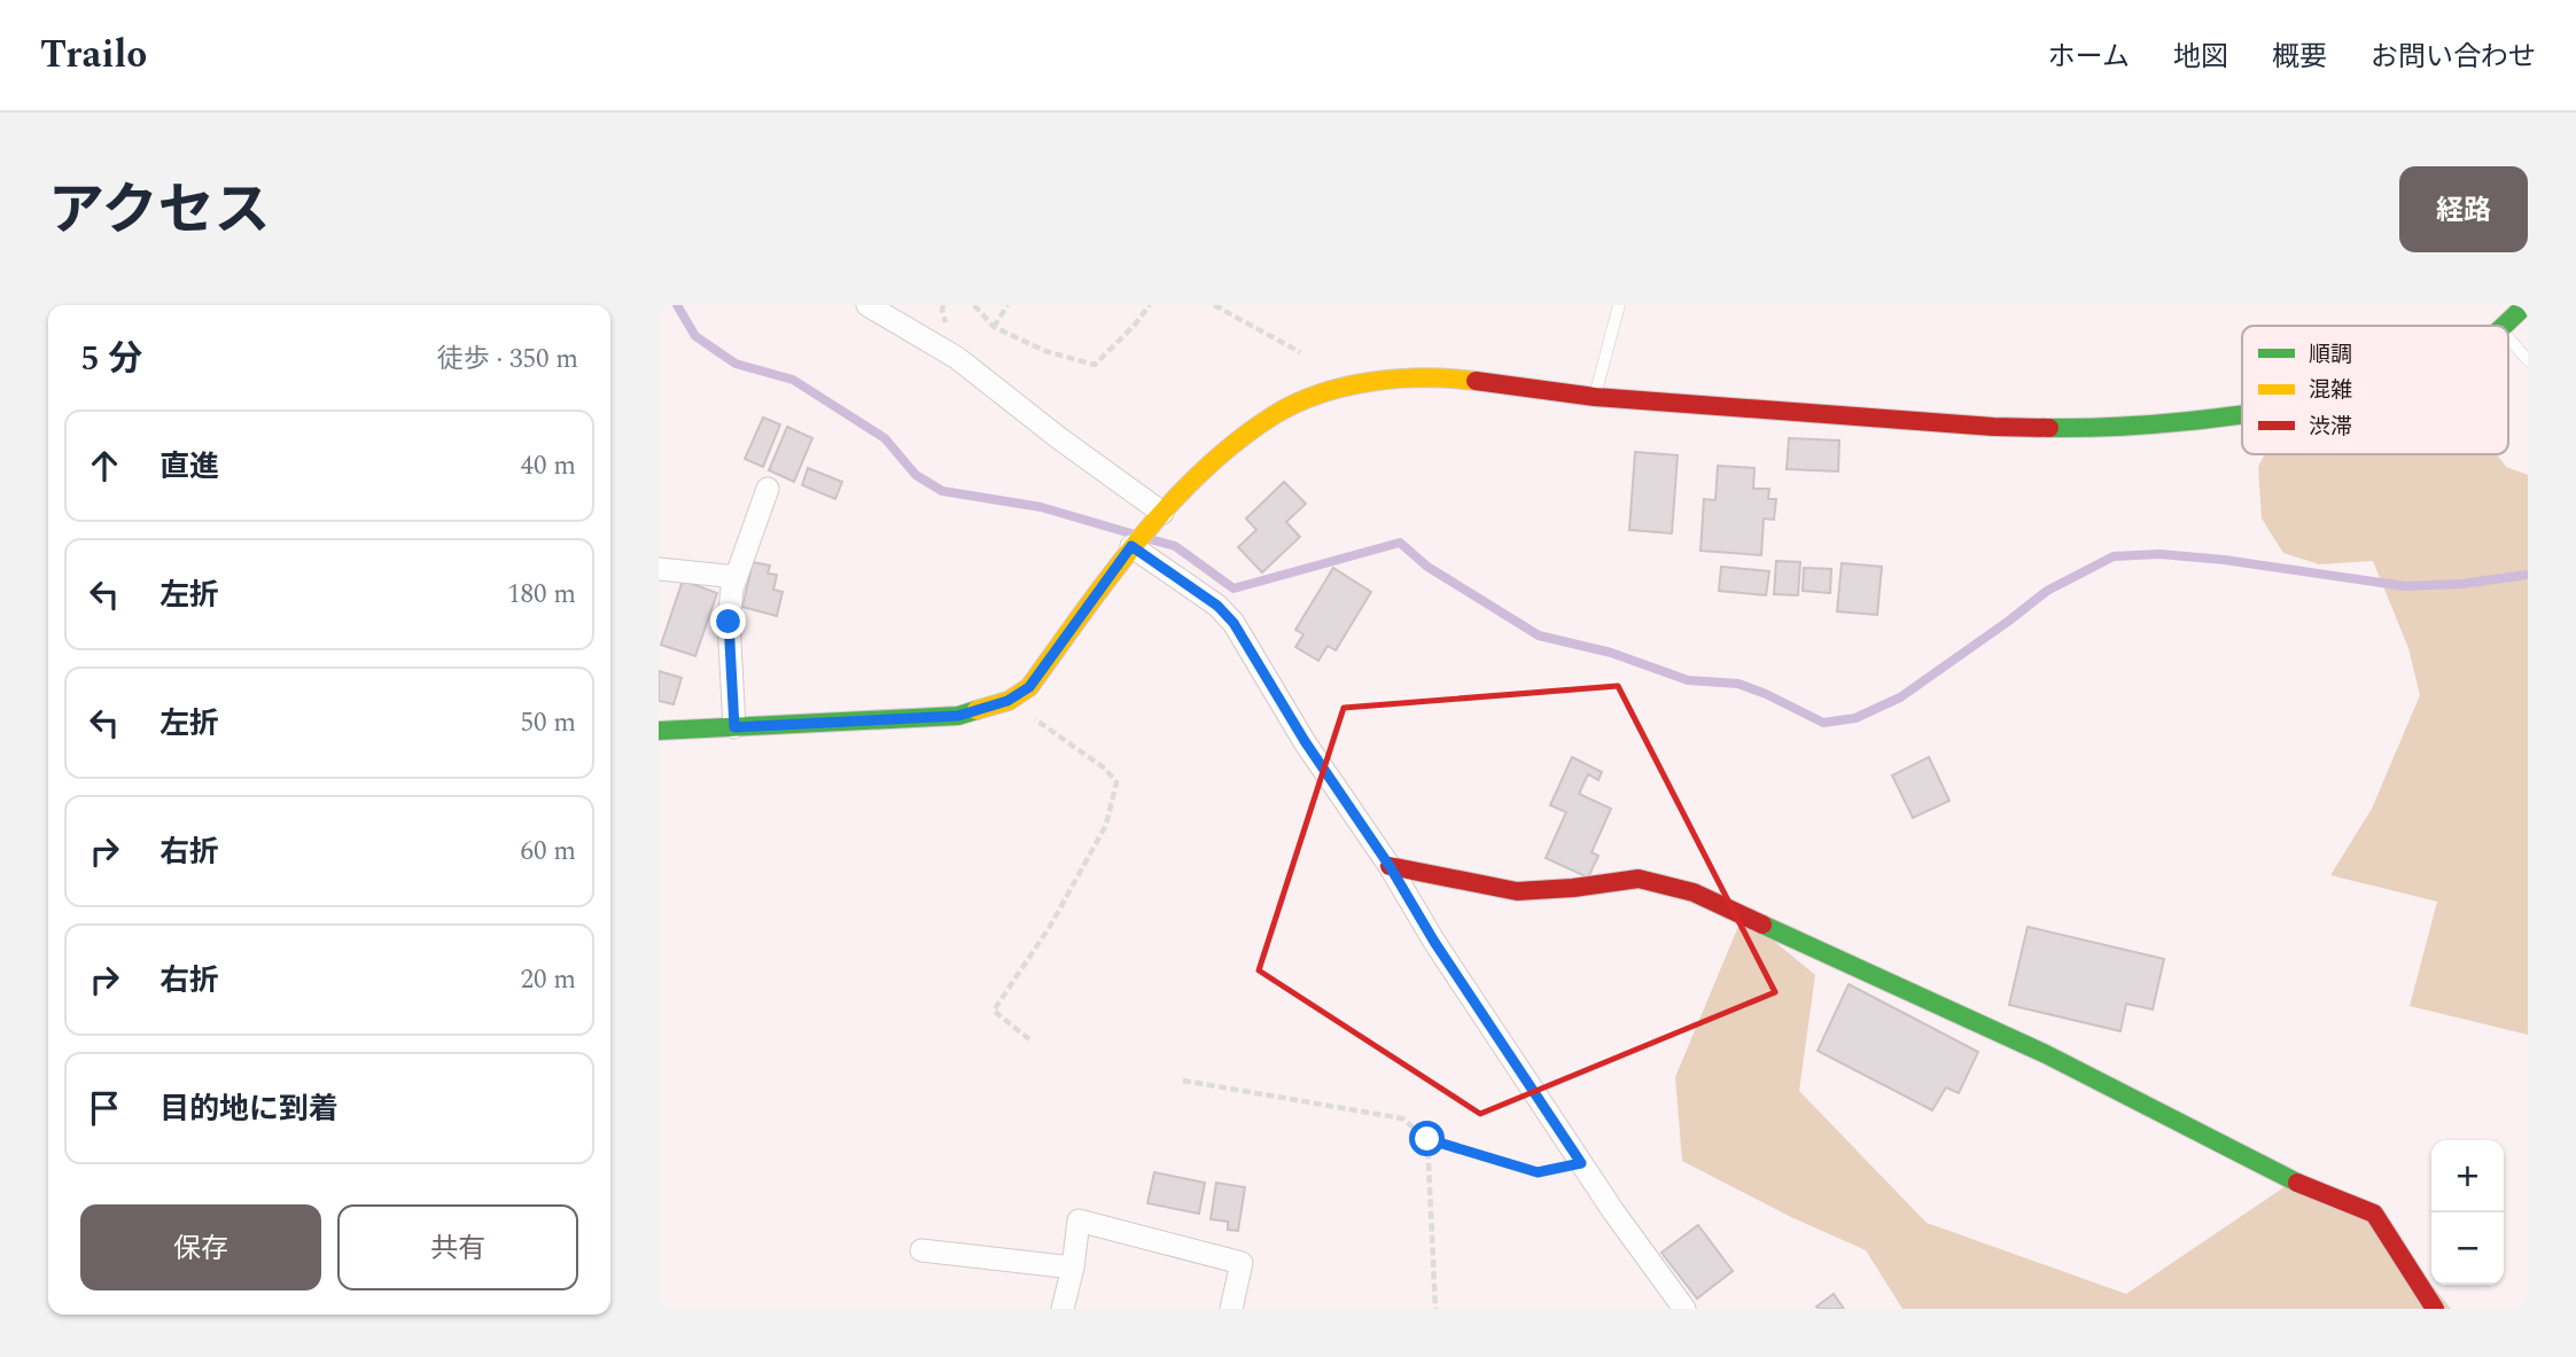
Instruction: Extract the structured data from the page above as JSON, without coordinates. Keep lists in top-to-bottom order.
{
  "legend": ["順調", "混雑", "渋滞"],
  "page": {
    "header": "Trailo",
    "nav": [
      "ホーム",
      "地図",
      "概要",
      "お問い合わせ"
    ],
    "title": "アクセス",
    "buttons": [
      "経路",
      ["保存", "共有"]
    ],
    "heading": ["5 分", "徒歩 · 350 m"],
    "list": [
      ["直進", "40 m"],
      ["左折", "180 m"],
      ["左折", "50 m"],
      ["右折", "60 m"],
      ["右折", "20 m"],
      "目的地に到着"
    ],
    "map_buttons": ["+", "−"]
  }
}
